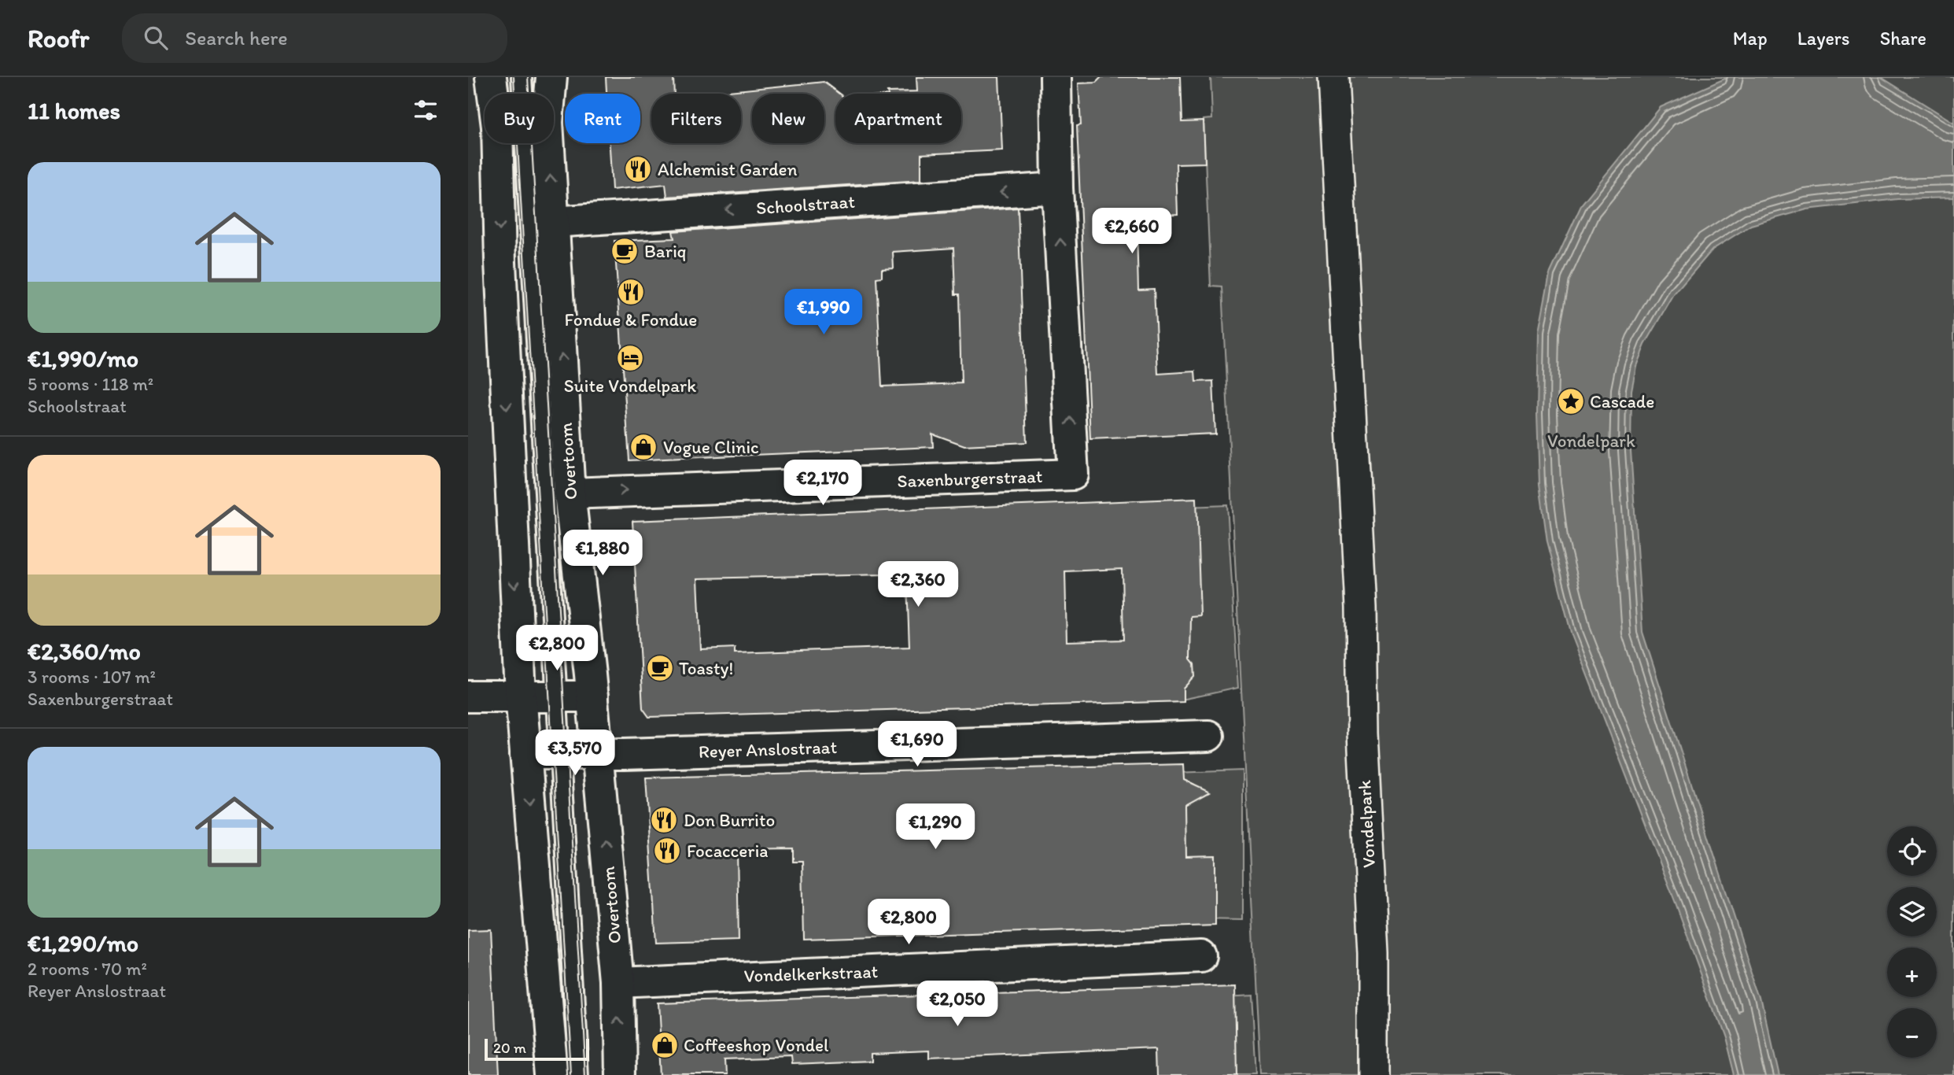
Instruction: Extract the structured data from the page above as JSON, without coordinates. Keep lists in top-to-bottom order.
{
  "streets": {
    "street": [
      "Schoolstraat",
      "Overtoom",
      "Saxenburgerstraat",
      "Reyer Anslostraat",
      "Vondelpark",
      "Vondelkerkstraat"
    ]
  },
  "crossings": [
    ["Schoolstraat", "Overtoom"],
    ["Schoolstraat", "Saxenburgerstraat"],
    ["Overtoom", "Saxenburgerstraat"],
    ["Overtoom", "Reyer Anslostraat"],
    ["Overtoom", "Vondelkerkstraat"]
  ],
  "one_way": ["Schoolstraat"],
  "parks": ["Vondelpark"],
  "places": {
    "restaurant": [
      "Alchemist Garden",
      "Fondue & Fondue",
      "Don Burrito",
      "Focacceria"
    ],
    "cafe": ["Bariq", "Toasty!"],
    "hotel": ["Suite Vondelpark"],
    "place": ["Cascade"],
    "shop": ["Vogue Clinic", "Coffeeshop Vondel"]
  },
  "scale_bar": "20 m",
  "page": {
    "header": "Roofr",
    "search": "Search here",
    "nav": ["Map", "Layers", "Share"],
    "heading": "11 homes",
    "chip": [
      "Buy",
      "Rent",
      "Filters",
      "New",
      "Apartment"
    ],
    "list": [
      {
        "name": "€1,990/mo",
        "note": "5 rooms · 118 m² · Schoolstraat"
      },
      {
        "name": "€2,360/mo",
        "note": "3 rooms · 107 m² · Saxenburgerstraat"
      },
      {
        "name": "€1,290/mo",
        "note": "2 rooms · 70 m² · Reyer Anslostraat"
      }
    ],
    "price": [
      "€2,660",
      "€1,990",
      "€2,170",
      "€1,880",
      "€2,360",
      "€2,800",
      "€1,690",
      "€3,570",
      "€1,290",
      "€2,800",
      "€2,050"
    ],
    "map_buttons": ["+", "−"],
    "scale": "20 m"
  }
}
